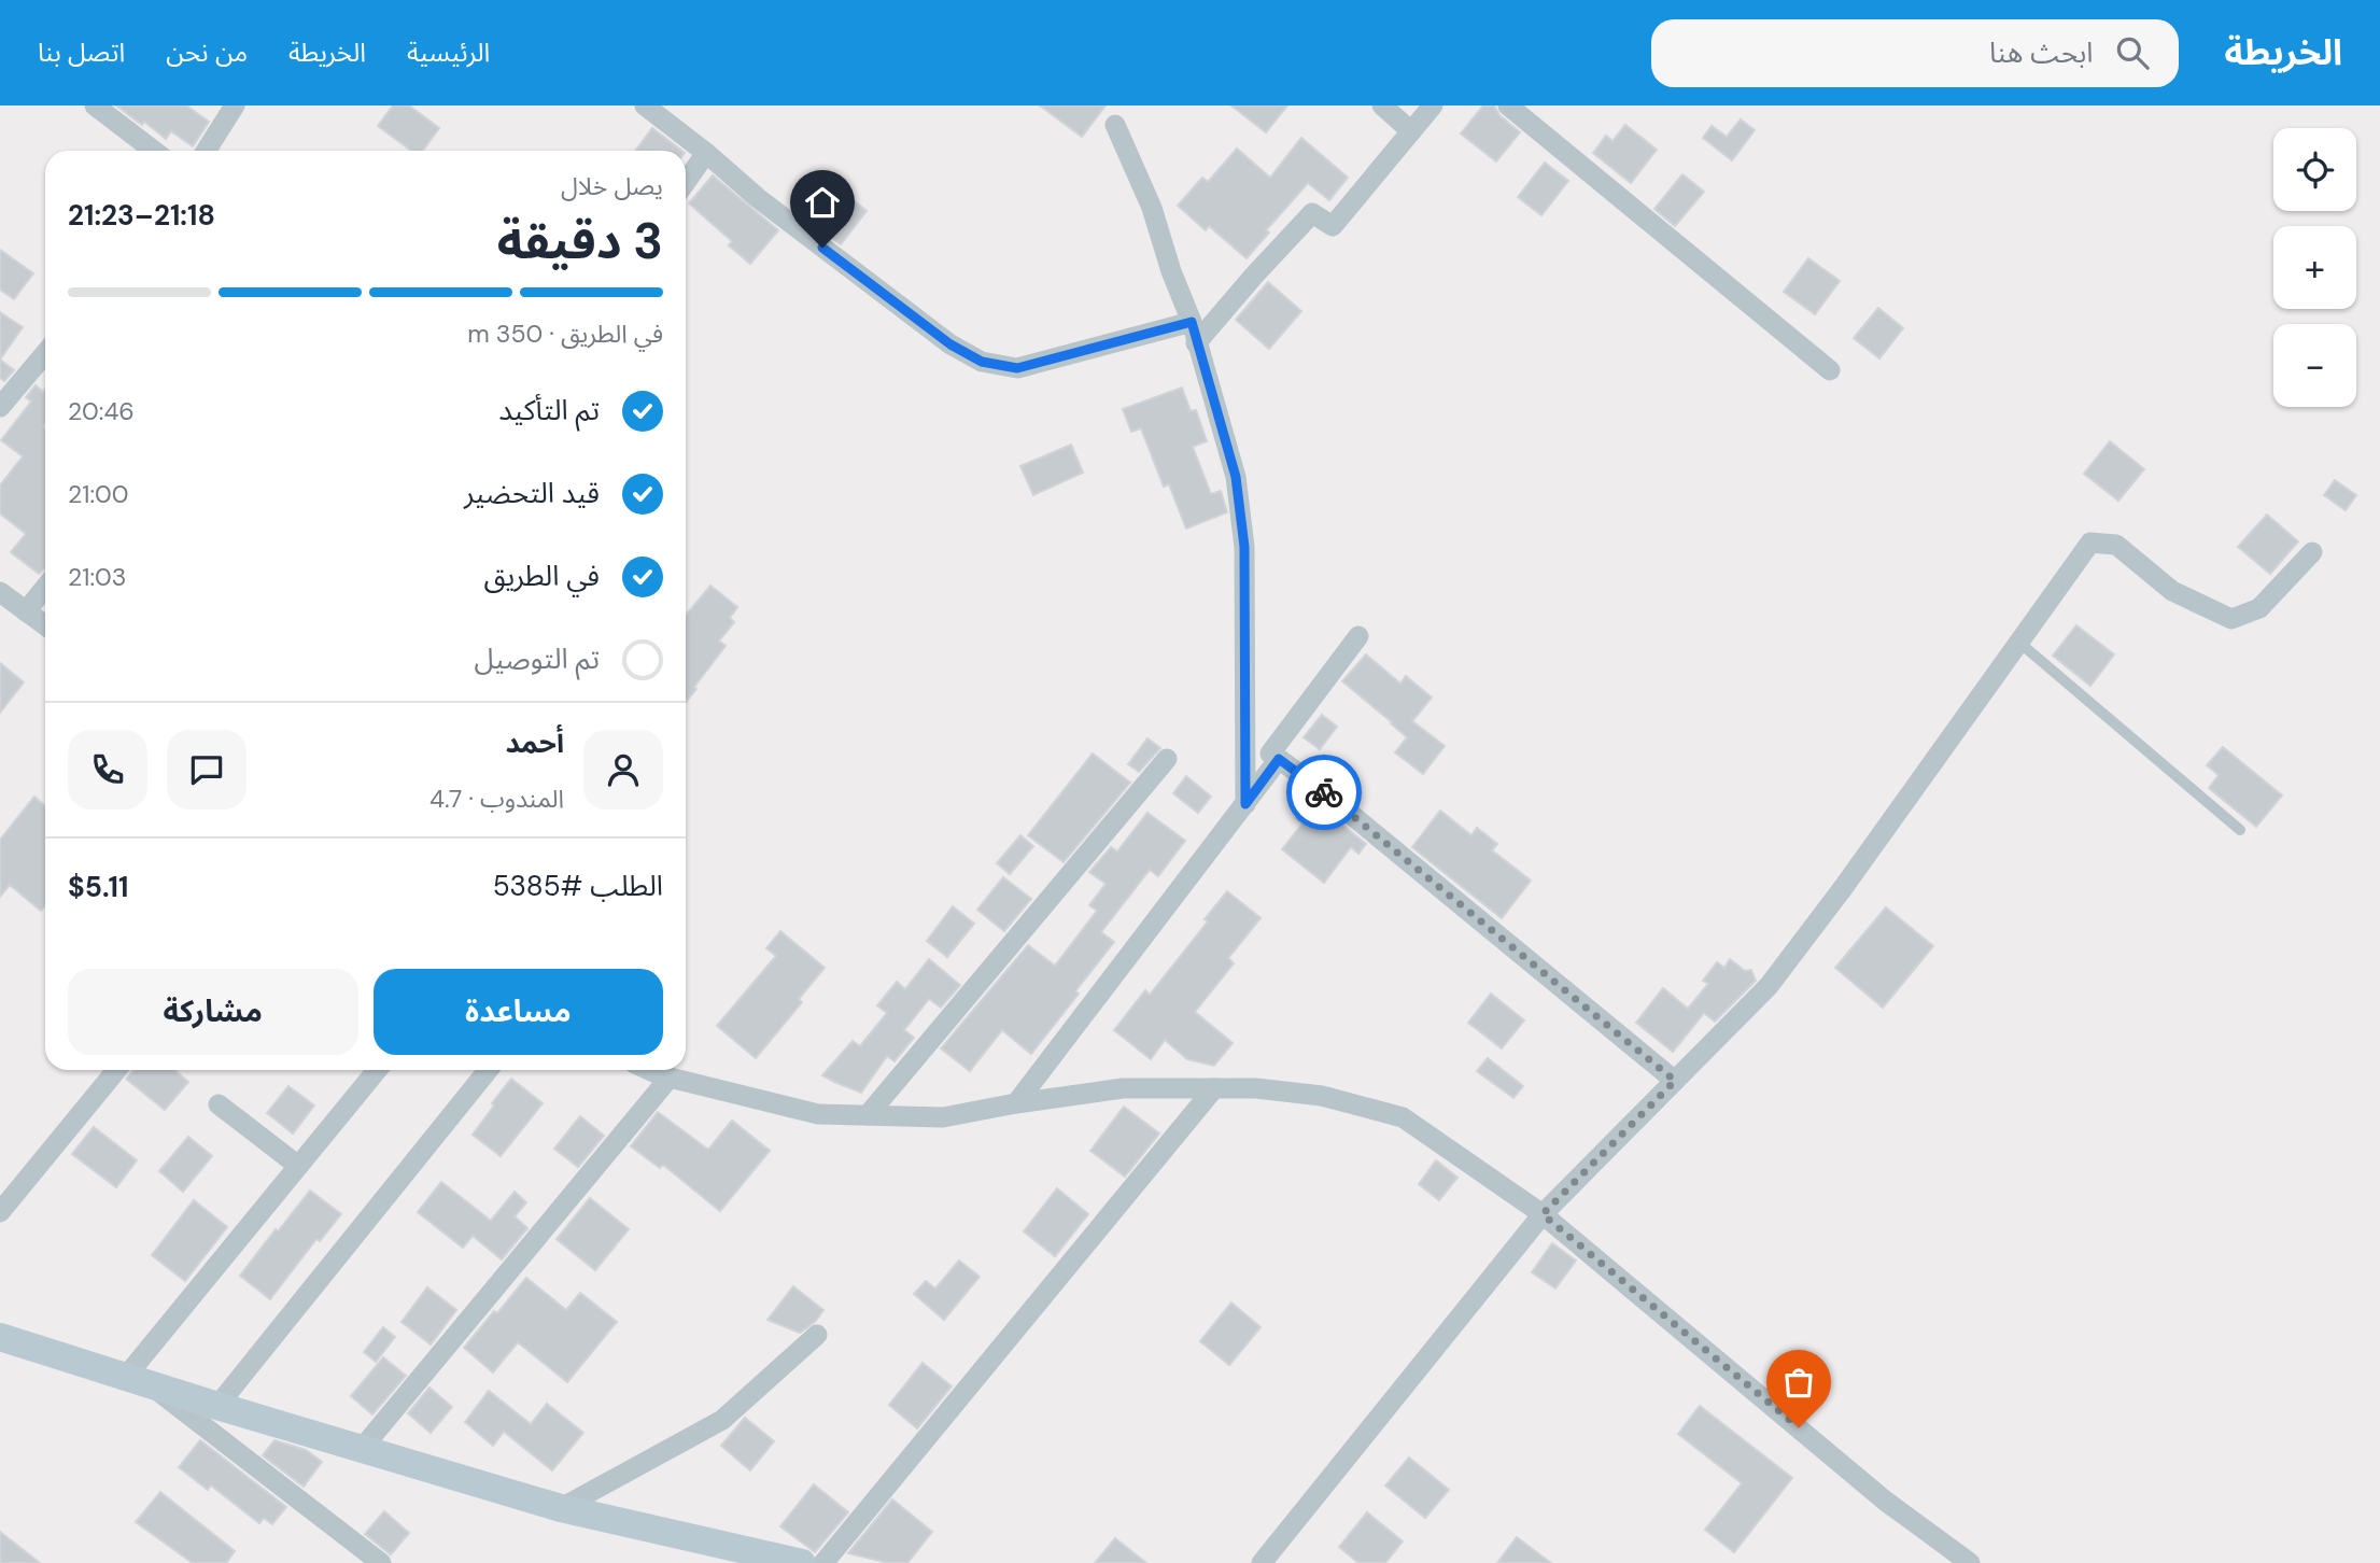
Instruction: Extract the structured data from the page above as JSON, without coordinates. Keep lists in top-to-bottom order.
{
  "page": {
    "header": "الخريطة",
    "search": "ابحث هنا",
    "nav": [
      "الرئيسية",
      "الخريطة",
      "من نحن",
      "اتصل بنا"
    ],
    "map_buttons": ["+", "−"],
    "heading": ["3 دقيقة", "يصل خلال", "21:18–21:23"],
    "panel": [
      "أحمد",
      "المندوب · 4.7",
      "الطلب #5385",
      "$5.11"
    ],
    "bar": "في الطريق · 350 m",
    "list": [
      ["تم التأكيد", "20:46"],
      ["قيد التحضير", "21:00"],
      ["في الطريق", "21:03"],
      "تم التوصيل"
    ],
    "buttons": ["مساعدة", "مشاركة"]
  }
}
